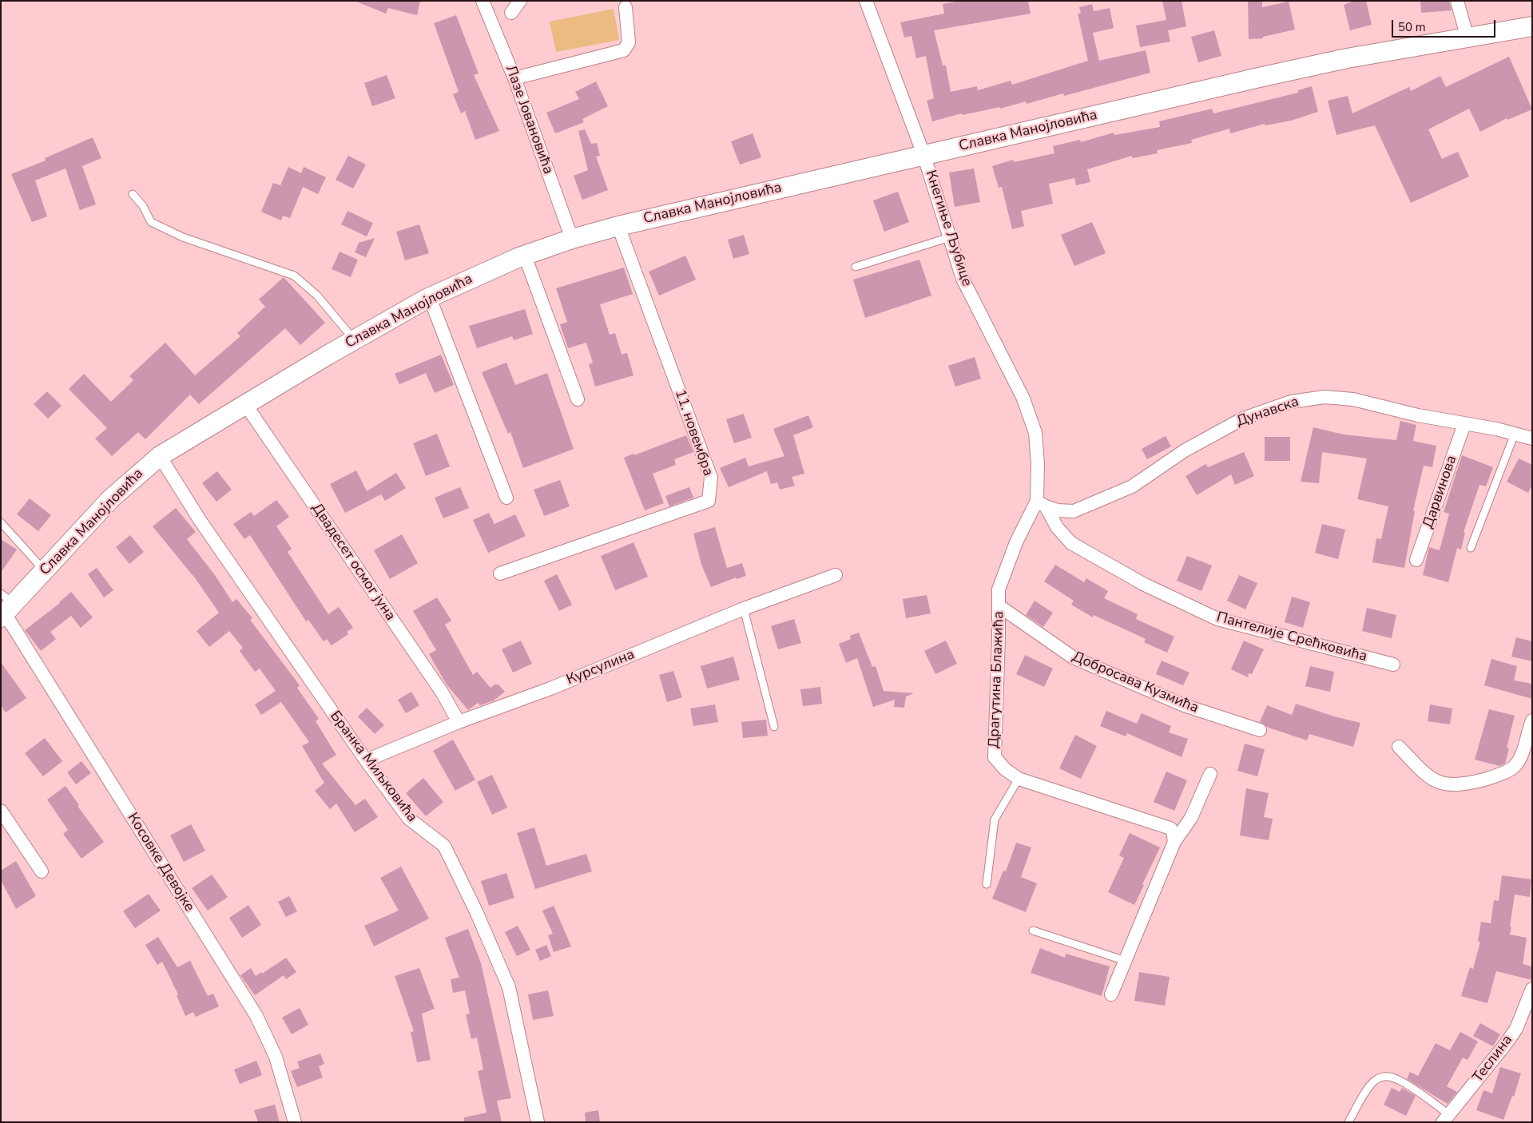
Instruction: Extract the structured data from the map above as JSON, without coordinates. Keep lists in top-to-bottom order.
{
  "streets": {
    "main road": ["Славка Манојловића"],
    "street": [
      "Лазе Јовановића",
      "Кнегиње Љубице",
      "Дунавска",
      "11. новембра",
      "Дарвинова",
      "Двадесет осмог јуна",
      "Пантелије Срећковића",
      "Курсулина",
      "Драгутина Блажића",
      "Добросава Кузмића",
      "Бранка Миљковића",
      "Косовке Девојке",
      "Теслина"
    ]
  },
  "crossings": [
    ["Лазе Јовановића", "Славка Манојловића"],
    ["Славка Манојловића", "Кнегиње Љубице"],
    ["Славка Манојловића", "11. новембра"],
    ["Славка Манојловића", "Двадесет осмог јуна"],
    ["Славка Манојловића", "Бранка Миљковића"],
    ["Славка Манојловића", "Косовке Девојке"],
    ["Кнегиње Љубице", "Дунавска"],
    ["Кнегиње Љубице", "Пантелије Срећковића"],
    ["Кнегиње Љубице", "Драгутина Блажића"],
    ["Дунавска", "Дарвинова"],
    ["Дунавска", "Пантелије Срећковића"],
    ["Дунавска", "Драгутина Блажића"],
    ["Двадесет осмог јуна", "Курсулина"],
    ["Пантелије Срећковића", "Драгутина Блажића"],
    ["Курсулина", "Бранка Миљковића"],
    ["Драгутина Блажића", "Добросава Кузмића"]
  ],
  "scale_bar": "50 m"
}
